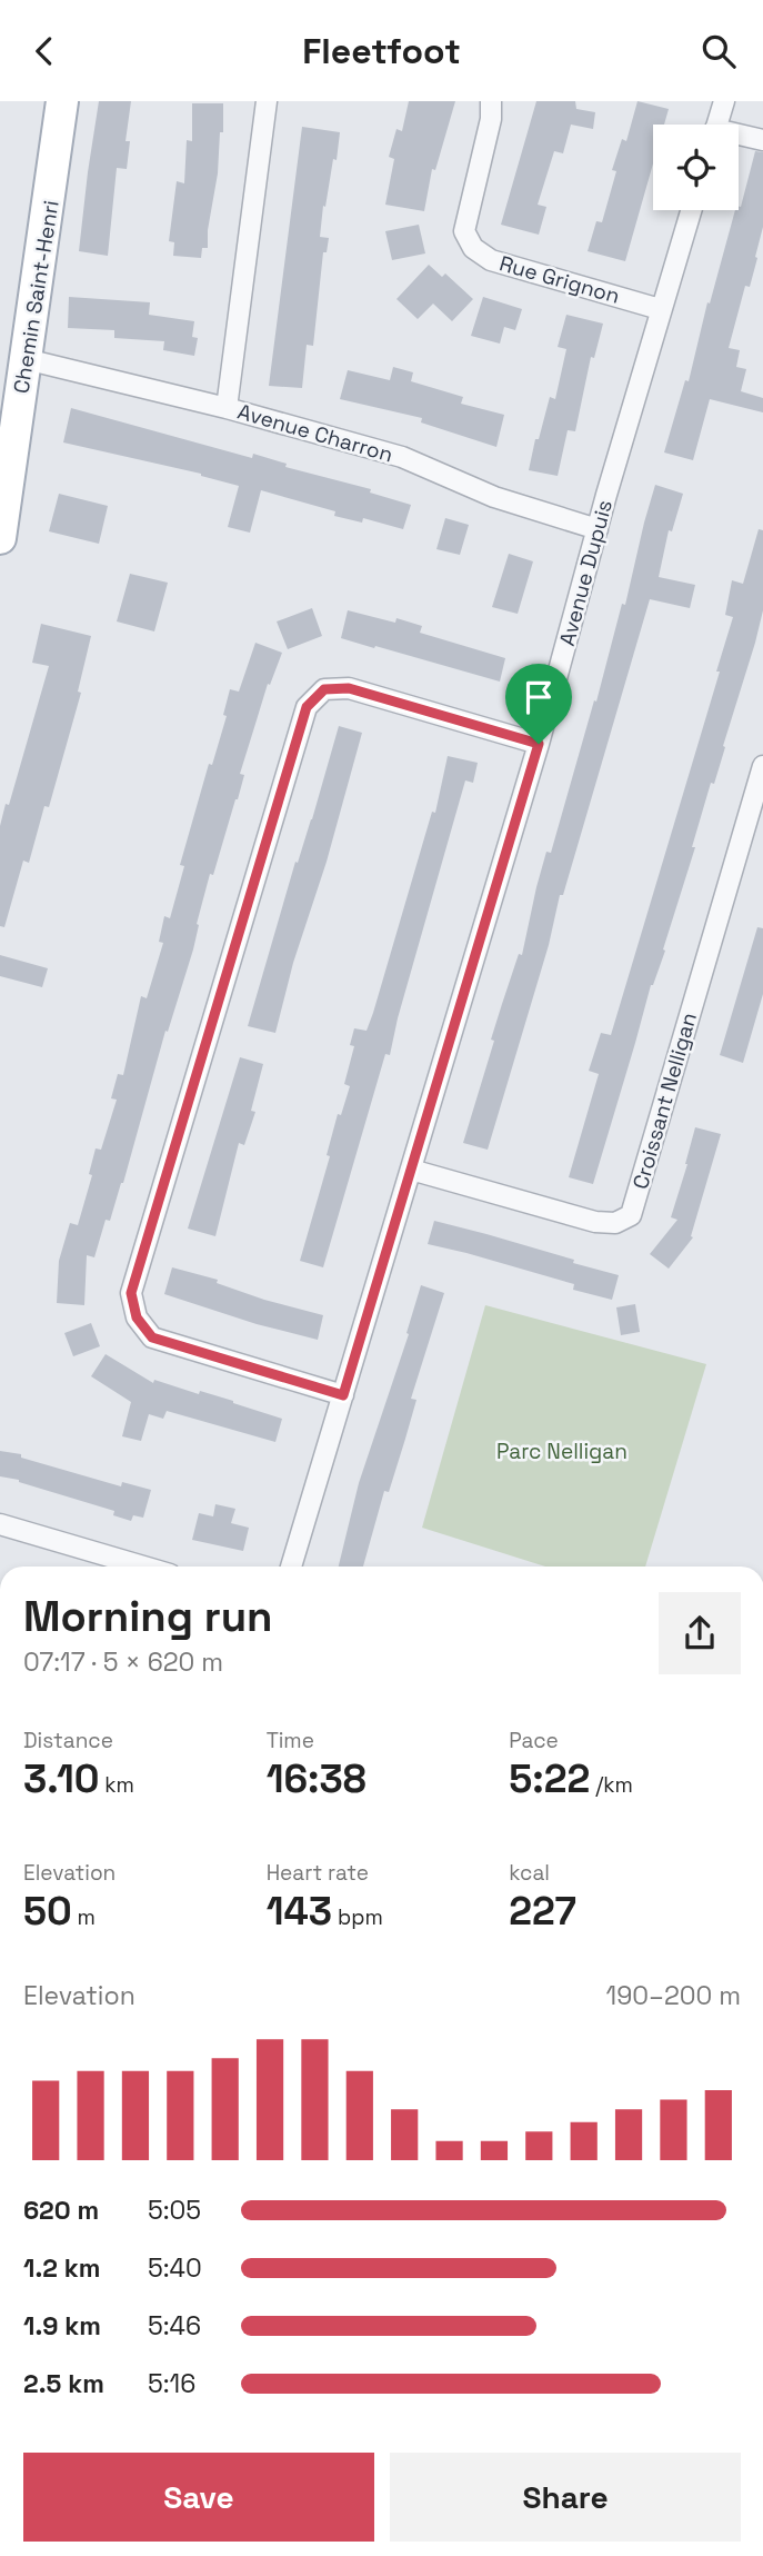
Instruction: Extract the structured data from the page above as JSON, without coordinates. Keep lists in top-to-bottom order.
{
  "streets": {
    "main road": ["Chemin Saint-Henri"],
    "street": [
      "Rue Grignon",
      "Avenue Charron",
      "Avenue Dupuis",
      "Croissant Nelligan"
    ]
  },
  "crossings": [
    ["Rue Grignon", "Avenue Dupuis"],
    ["Chemin Saint-Henri", "Avenue Charron"],
    ["Avenue Charron", "Avenue Dupuis"],
    ["Avenue Dupuis", "Croissant Nelligan"]
  ],
  "parks": ["Parc Nelligan"],
  "page": {
    "header": "Fleetfoot",
    "heading": ["Morning run", "07:17 · 5 × 620 m"],
    "stats": [
      ["Distance", "3.10 km"],
      ["Time", "16:38"],
      ["Pace", "5:22 /km"],
      ["Elevation", "50 m"],
      ["Heart rate", "143 bpm"],
      ["kcal", "227"]
    ],
    "chart": ["Elevation", "190–200 m"],
    "list": [
      {
        "name": "620 m",
        "note": "5:05"
      },
      {
        "name": "1.2 km",
        "note": "5:40"
      },
      {
        "name": "1.9 km",
        "note": "5:46"
      },
      {
        "name": "2.5 km",
        "note": "5:16"
      }
    ],
    "buttons": ["Save", "Share"]
  }
}
